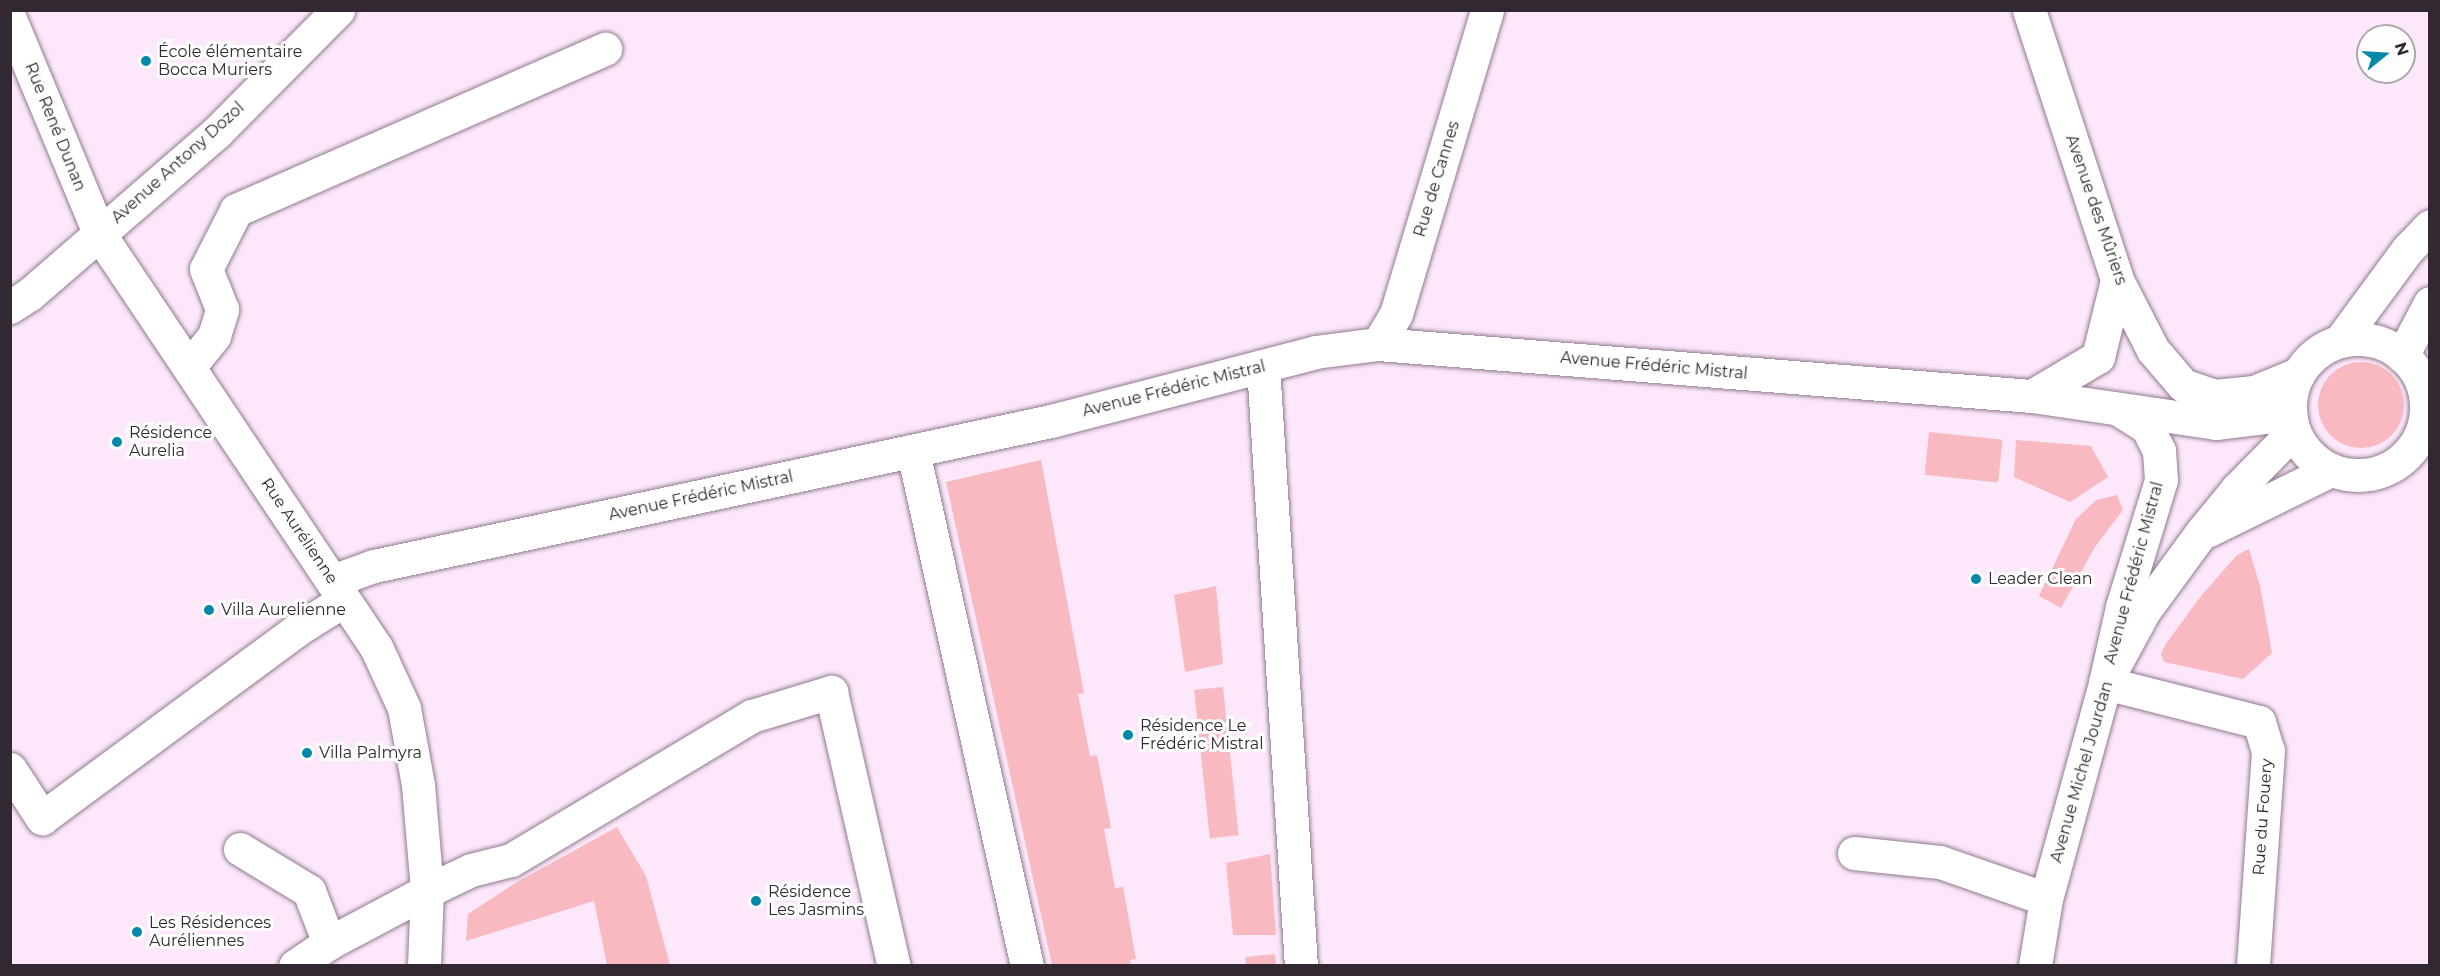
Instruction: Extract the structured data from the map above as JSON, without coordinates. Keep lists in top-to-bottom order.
{
  "streets": {
    "street": [
      "Rue René Dunan",
      "Avenue Antony Dozol",
      "Rue de Cannes",
      "Avenue des Mûriers",
      "Avenue Frédéric Mistral",
      "Rue Aurélienne",
      "Avenue Michel Jourdan",
      "Rue du Fouery"
    ]
  },
  "crossings": [
    ["Rue René Dunan", "Avenue Antony Dozol"],
    ["Rue René Dunan", "Rue Aurélienne"],
    ["Avenue Antony Dozol", "Rue Aurélienne"],
    ["Rue de Cannes", "Avenue Frédéric Mistral"],
    ["Avenue des Mûriers", "Avenue Frédéric Mistral"],
    ["Avenue des Mûriers", "Avenue Michel Jourdan"],
    ["Avenue Frédéric Mistral", "Rue Aurélienne"],
    ["Avenue Frédéric Mistral", "Avenue Michel Jourdan"],
    ["Avenue Frédéric Mistral", "Rue du Fouery"],
    ["Avenue Michel Jourdan", "Rue du Fouery"]
  ],
  "places": [
    "École élémentaire Bocca Muriers",
    "Résidence Aurelia",
    "Leader Clean",
    "Villa Aurelienne",
    "Résidence Le Frédéric Mistral",
    "Villa Palmyra",
    "Résidence Les Jasmins",
    "Les Résidences Auréliennes"
  ],
  "north": "right"
}
